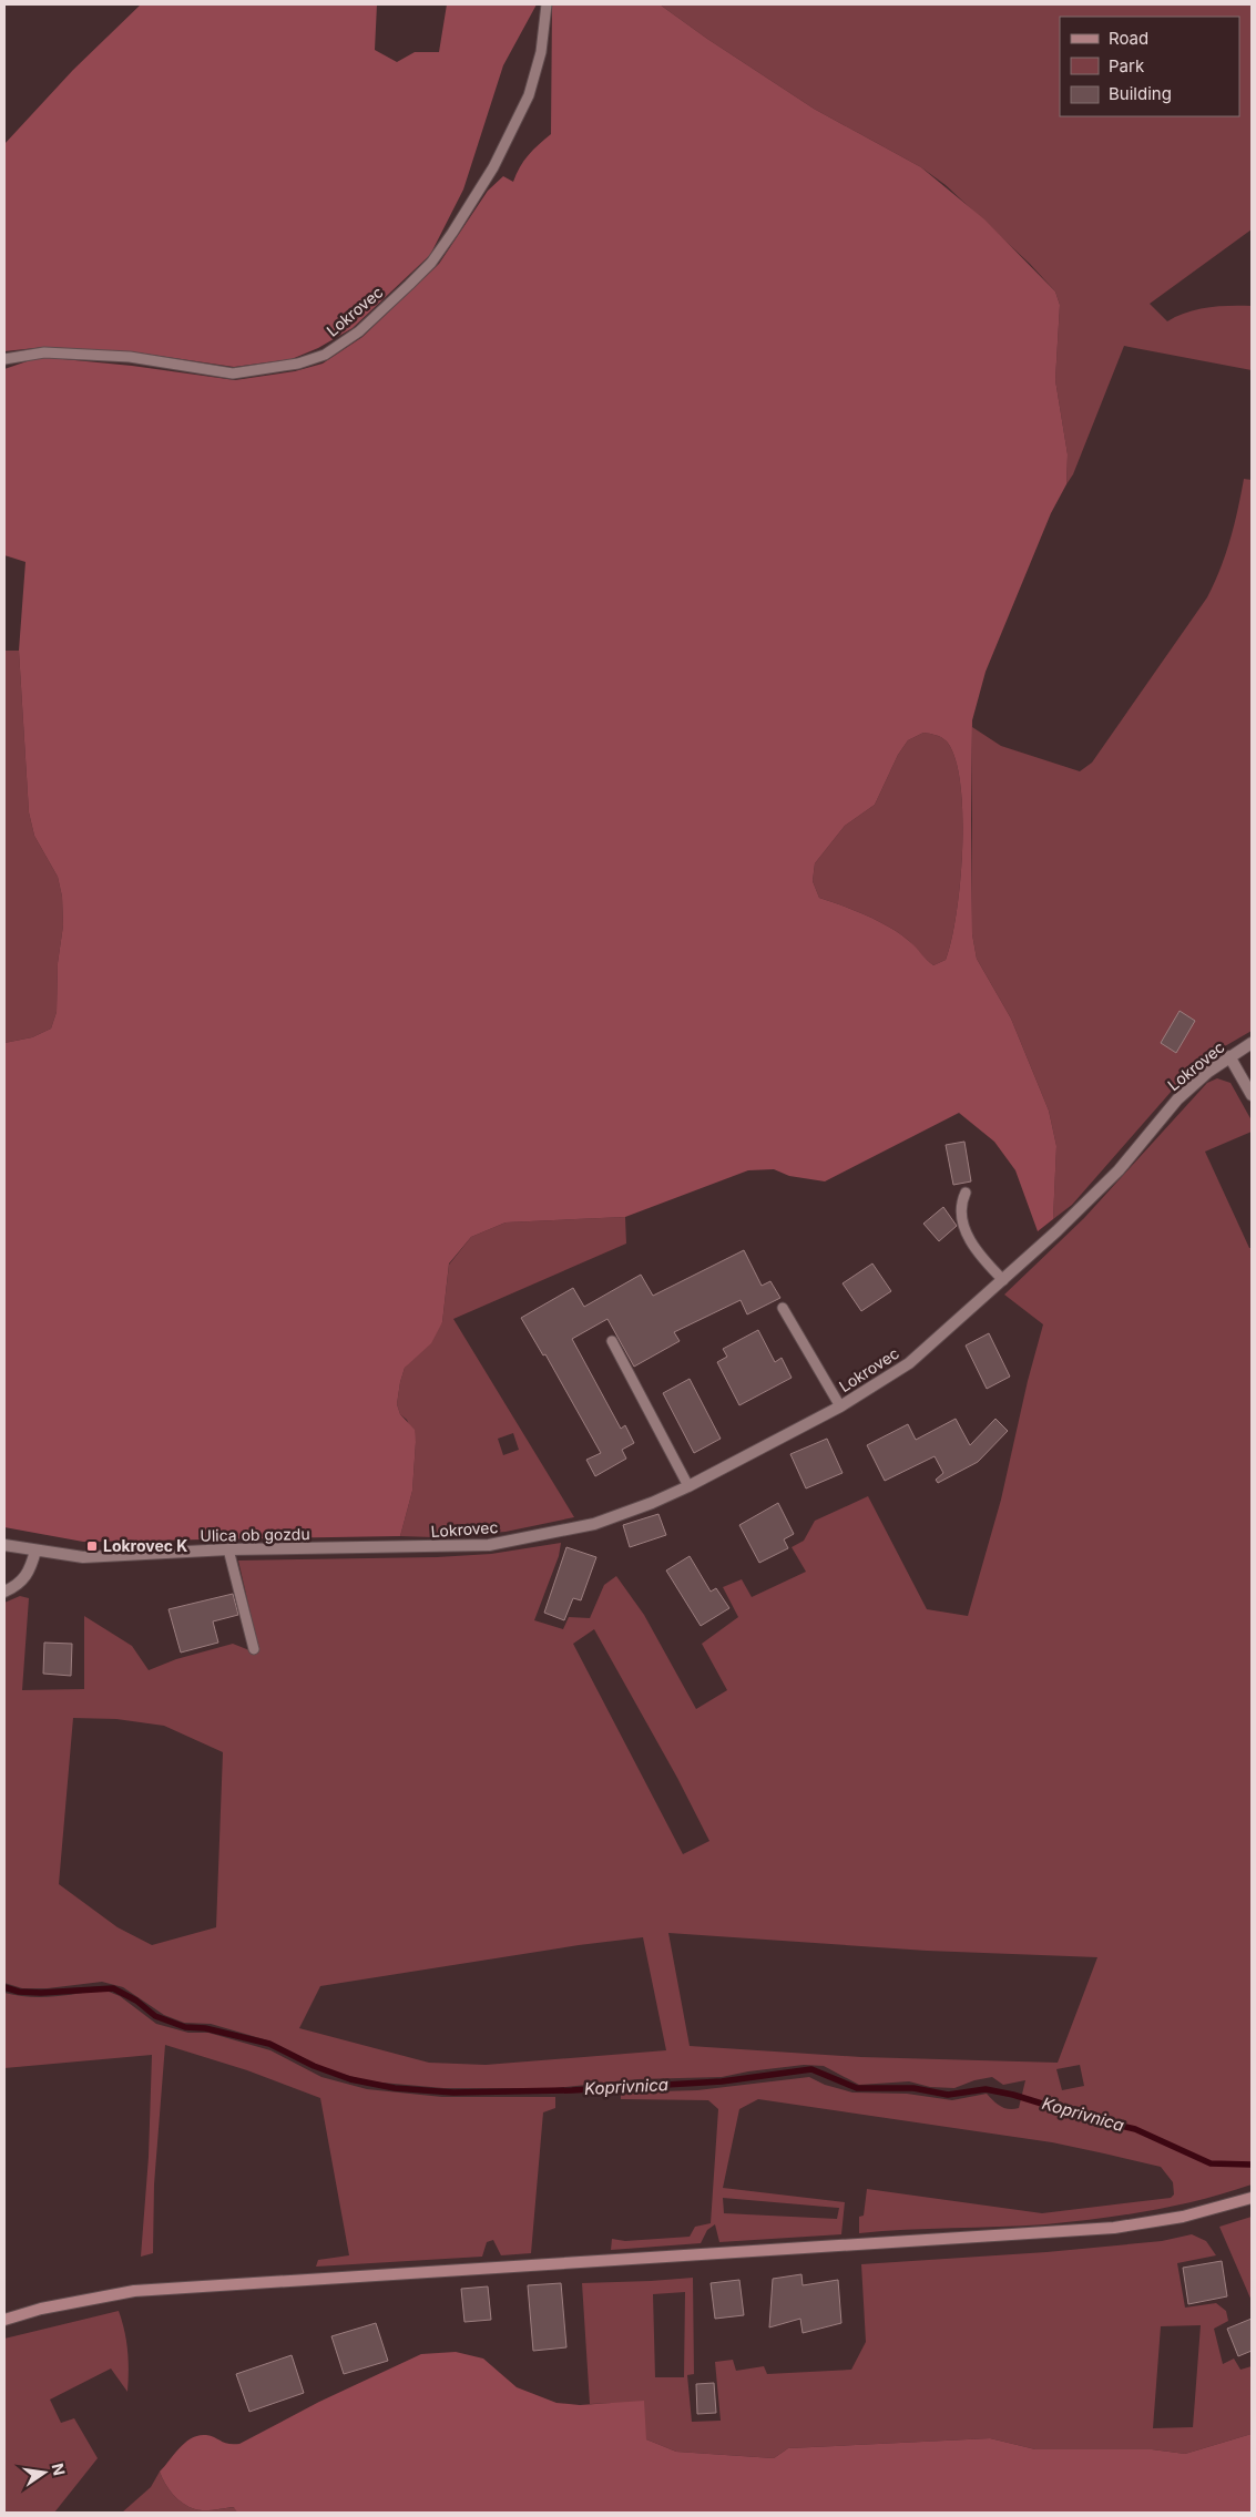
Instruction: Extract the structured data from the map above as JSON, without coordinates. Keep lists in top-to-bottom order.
{
  "streets": {
    "street": ["Lokrovec", "Ulica ob gozdu"]
  },
  "crossings": [
    ["Lokrovec", "Ulica ob gozdu"]
  ],
  "water": ["Koprivnica"],
  "places": {
    "transit": ["Lokrovec K"]
  },
  "legend": ["Road", "Park", "Building"],
  "north": "right"
}
